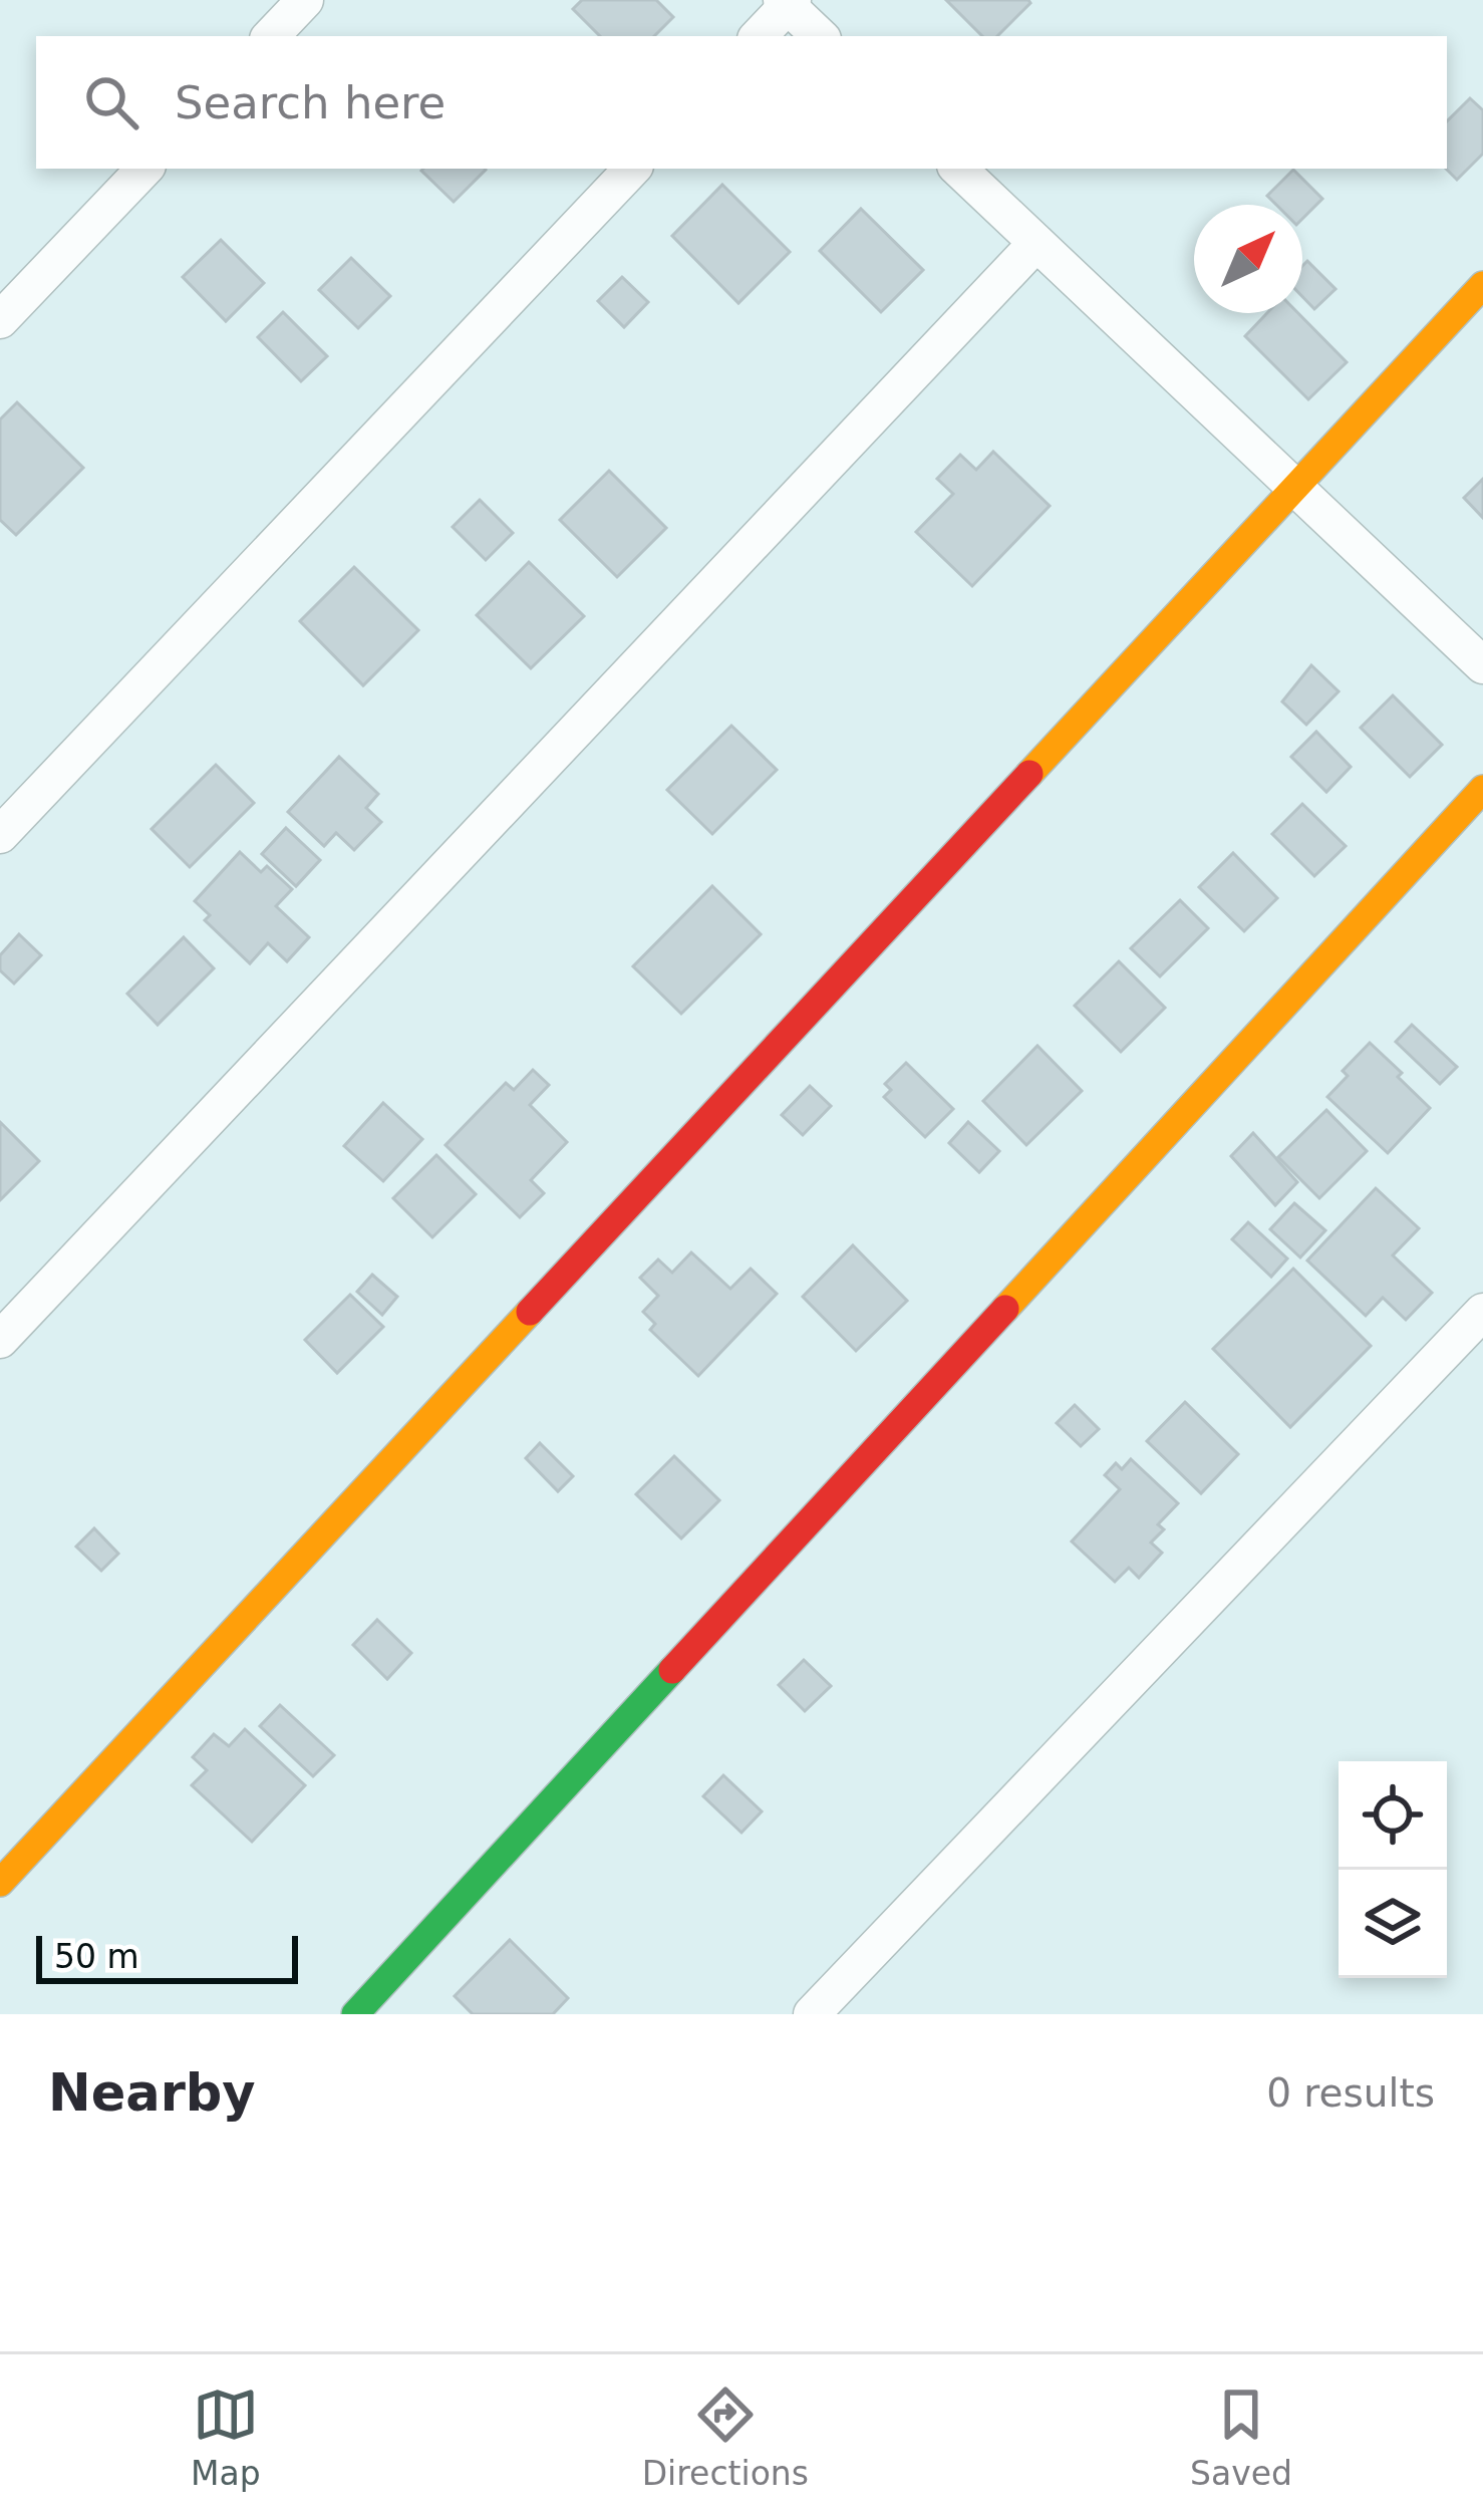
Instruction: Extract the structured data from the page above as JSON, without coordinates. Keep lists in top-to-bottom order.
{
  "scale_bar": "50 m",
  "north": "top right",
  "page": {
    "search": "Search here",
    "scale": "50 m",
    "heading": ["Nearby", "0 results"],
    "nav": ["Map", "Directions", "Saved"]
  }
}
